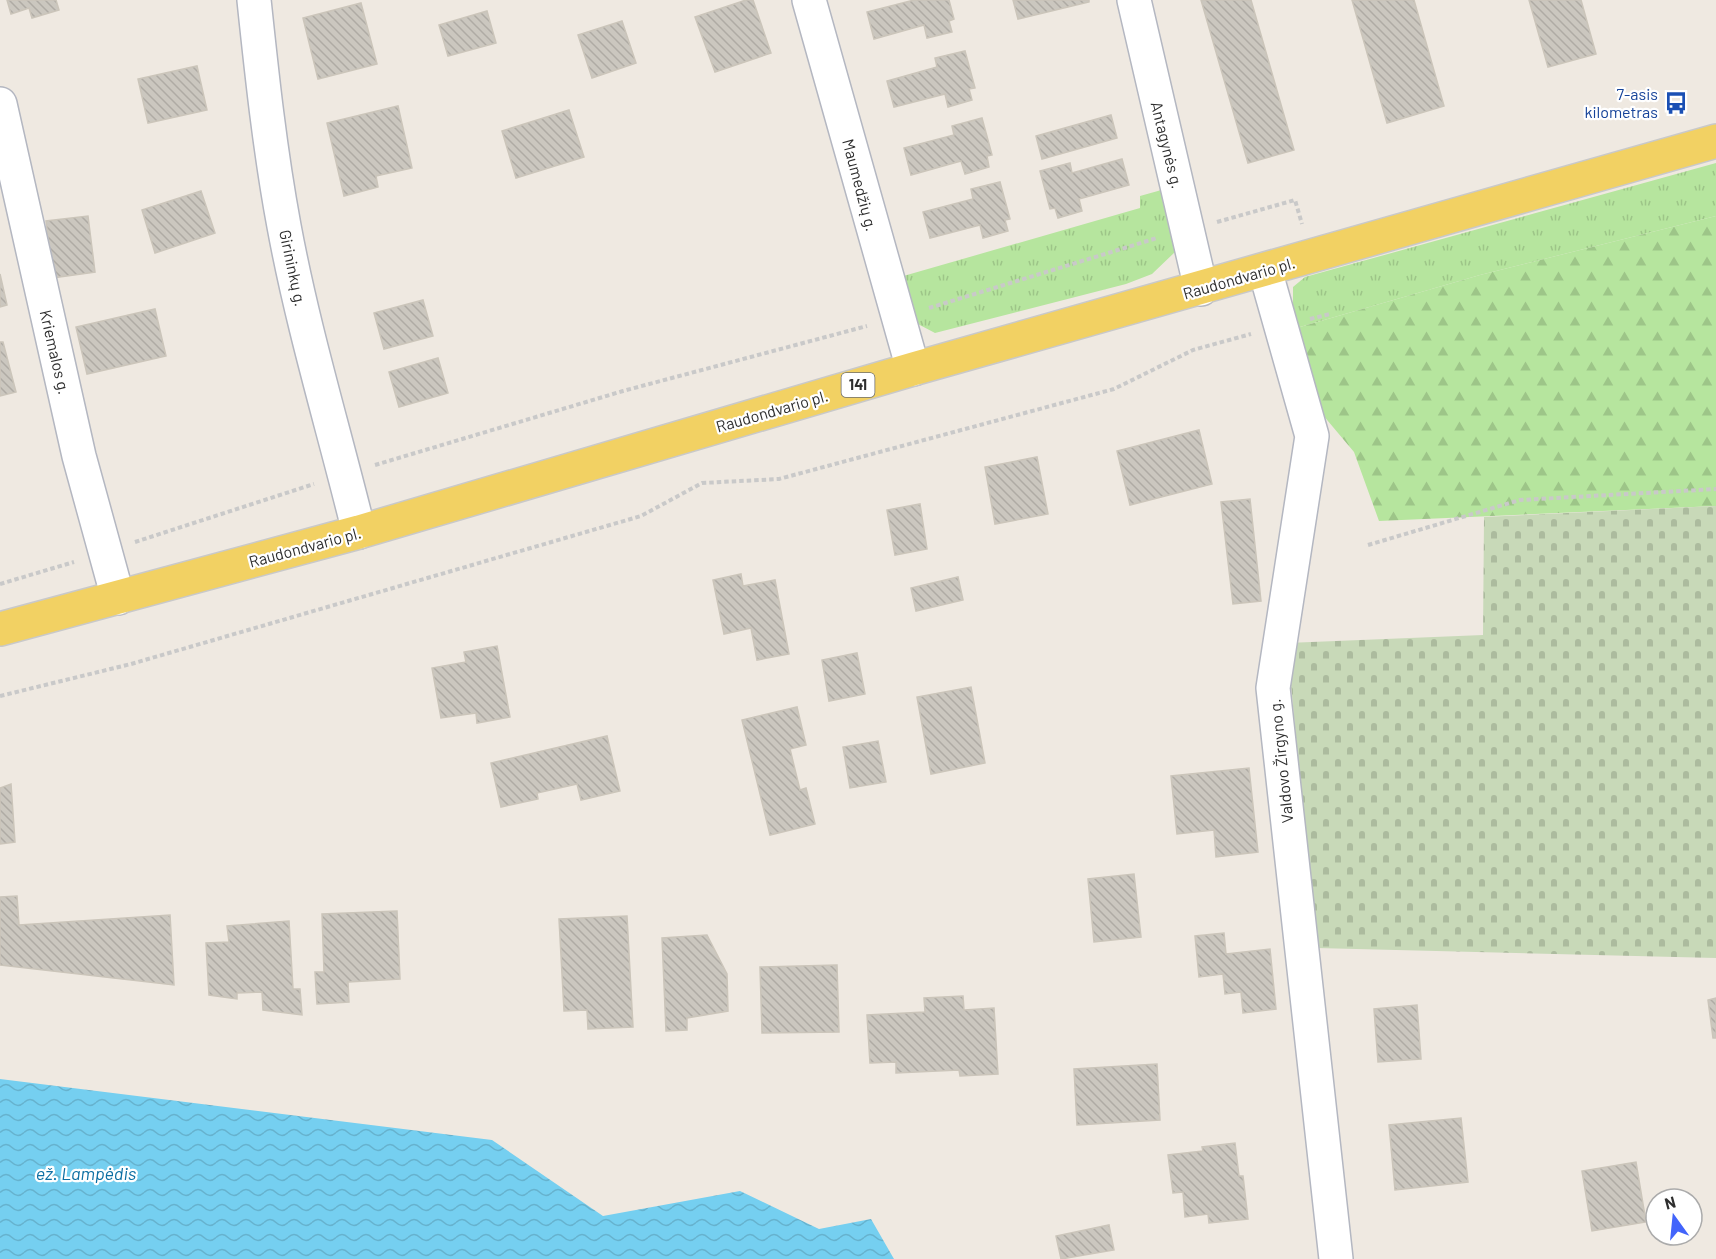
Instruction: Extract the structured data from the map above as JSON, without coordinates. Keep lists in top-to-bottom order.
{
  "streets": {
    "main road": ["Raudondvario pl.", "141"],
    "street": [
      "Antagynės g.",
      "Maumedžių g.",
      "Girininkų g.",
      "Kriemalos g.",
      "Valdovo Žirgyno g."
    ]
  },
  "crossings": [
    ["Antagynės g.", "Raudondvario pl."],
    ["Maumedžių g.", "Raudondvario pl."],
    ["Girininkų g.", "Raudondvario pl."],
    ["Raudondvario pl.", "Kriemalos g."],
    ["Raudondvario pl.", "Valdovo Žirgyno g."]
  ],
  "water": ["ež. Lampėdis"],
  "places": {
    "bus stop": ["7-asis kilometras"]
  },
  "north": "top"
}
